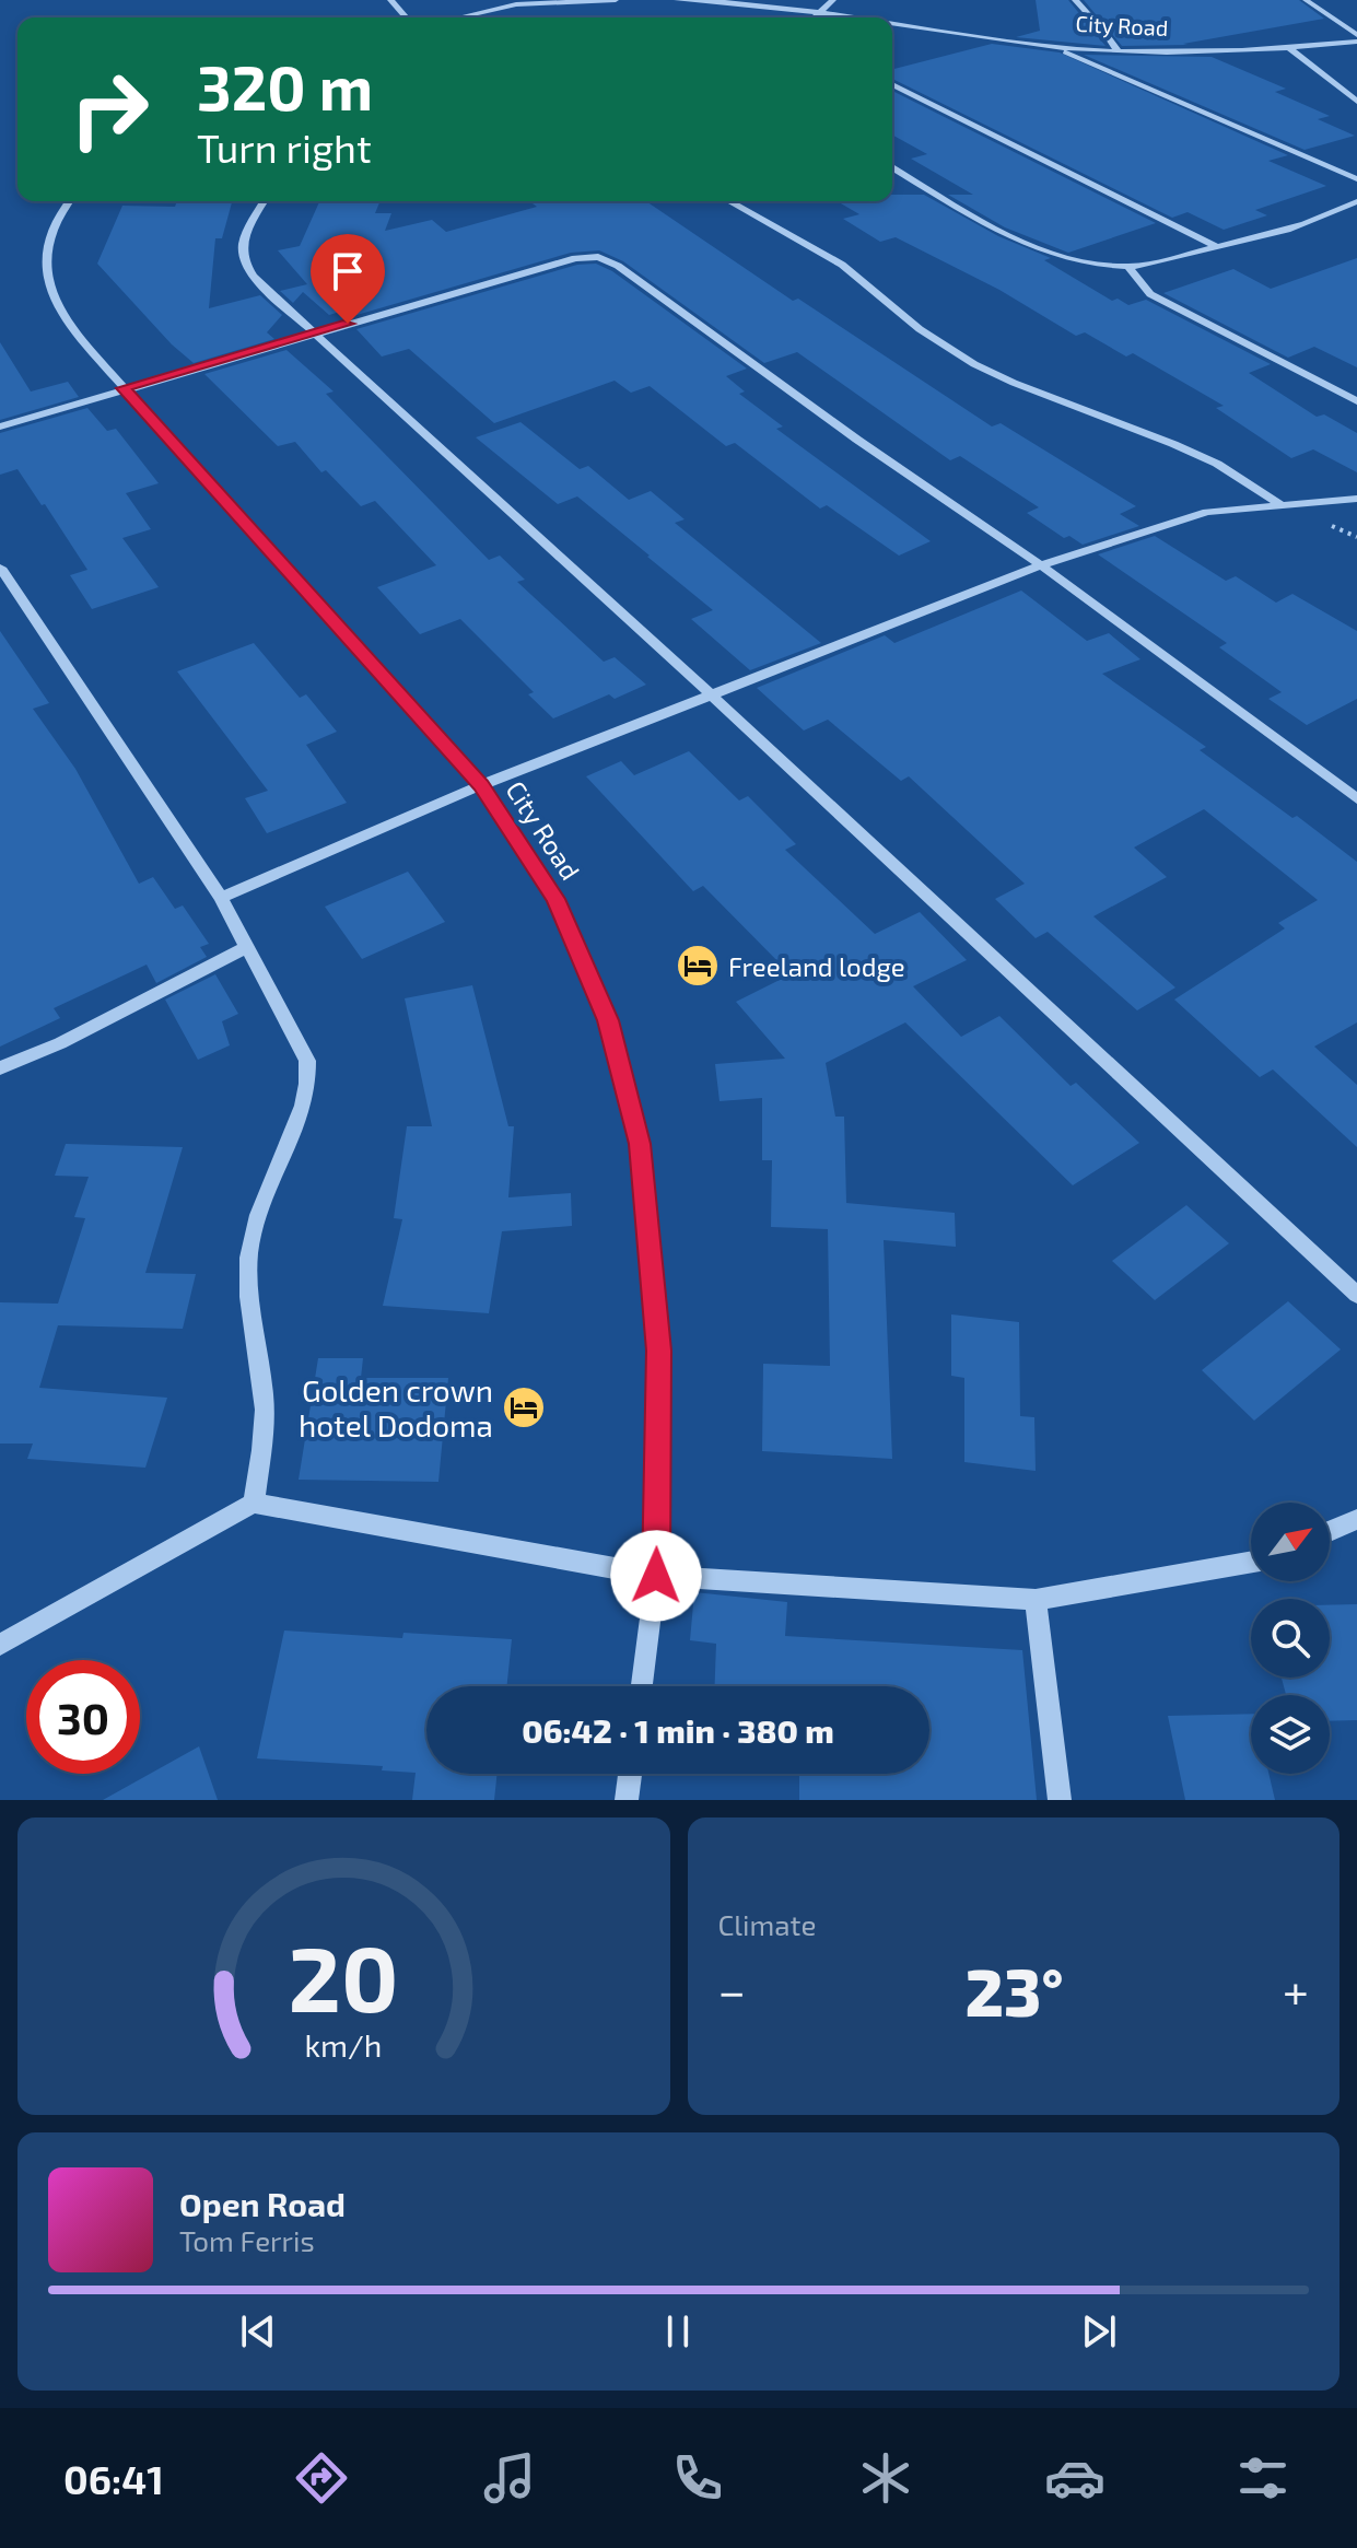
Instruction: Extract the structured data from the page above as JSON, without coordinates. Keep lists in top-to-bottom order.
{
  "streets": {
    "street": ["City Road"]
  },
  "places": {
    "hotel": ["Freeland lodge", "Golden crown hotel Dodoma"]
  },
  "north": "top right",
  "page": {
    "turn": ["320 m", "Turn right"],
    "limit": "30",
    "trip": "06:42 · 1 min · 380 m",
    "tile": "Climate",
    "heat": ["−", "23°", "+"],
    "song": ["Open Road", "Tom Ferris"],
    "tabs": "06:41",
    "gauge": ["20", "km/h"]
  }
}
